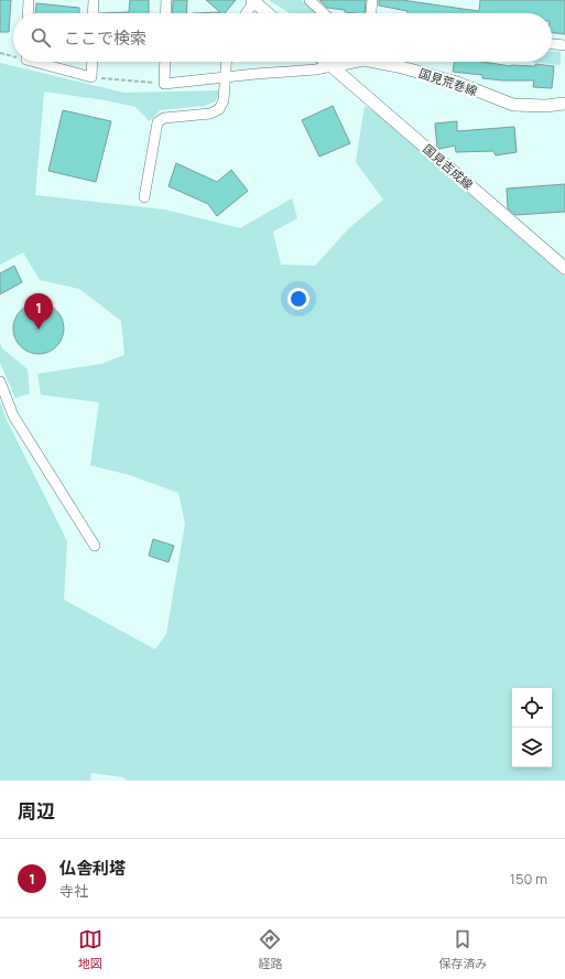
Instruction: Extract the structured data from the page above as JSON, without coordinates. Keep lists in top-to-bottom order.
{
  "streets": {
    "street": ["国見荒巻線", "国見吉成線"]
  },
  "crossings": [
    ["国見荒巻線", "国見吉成線"]
  ],
  "page": {
    "search": "ここで検索",
    "pins": "1",
    "heading": "周辺",
    "list": [
      {
        "mark": "1",
        "name": "仏舎利塔",
        "note": "寺社",
        "value": "150 m"
      }
    ],
    "nav": ["地図", "経路", "保存済み"]
  }
}
